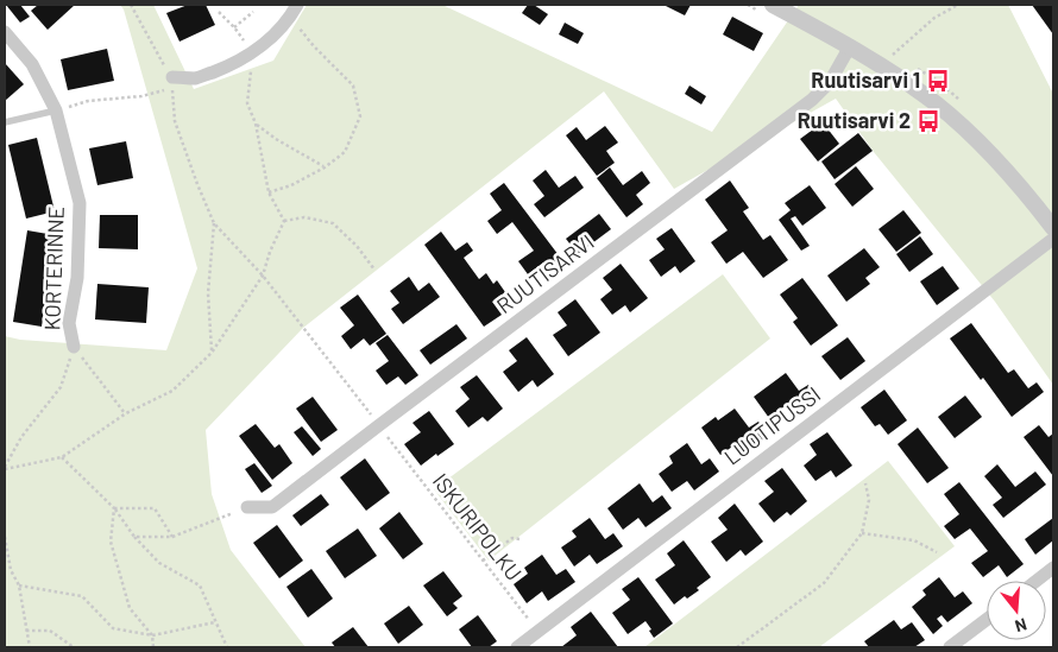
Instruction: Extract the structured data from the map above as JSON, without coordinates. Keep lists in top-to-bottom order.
{
  "streets": {
    "street": ["KORTERINNE", "RUUTISARVI", "LUOTIPUSSI"],
    "path": ["ISKURIPOLKU"]
  },
  "crossings": [
    ["RUUTISARVI", "ISKURIPOLKU"],
    ["LUOTIPUSSI", "ISKURIPOLKU"]
  ],
  "places": {
    "bus stop": ["Ruutisarvi 1", "Ruutisarvi 2"]
  },
  "north": "bottom"
}
